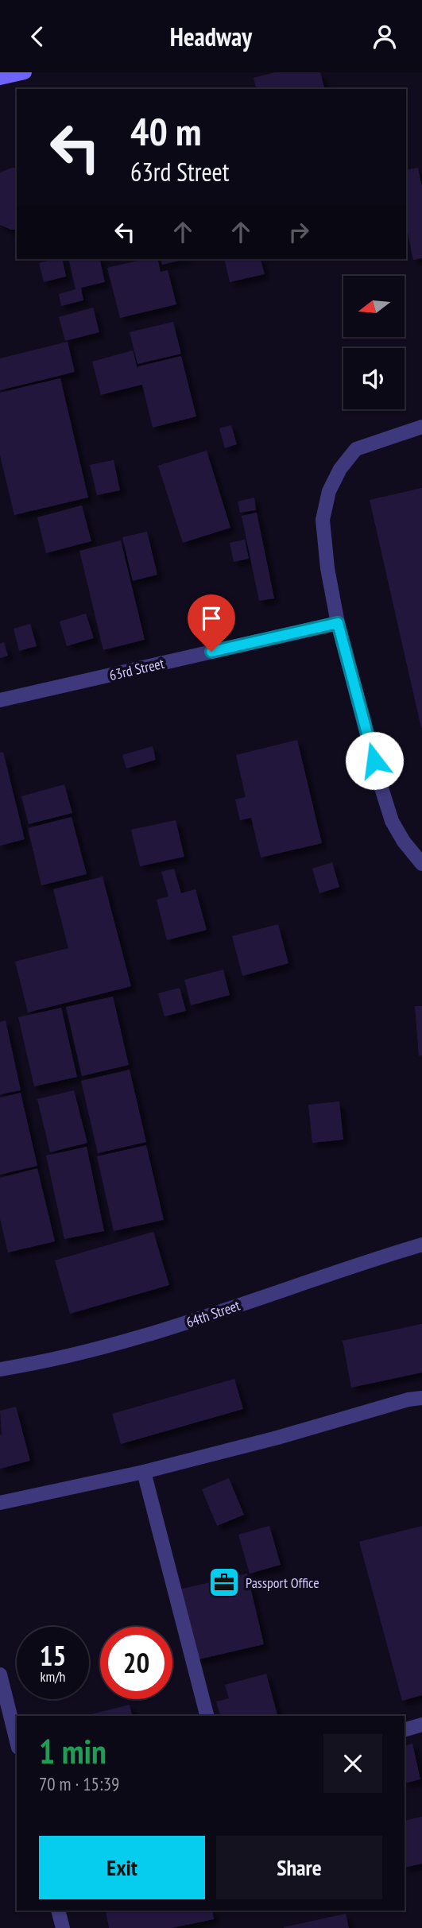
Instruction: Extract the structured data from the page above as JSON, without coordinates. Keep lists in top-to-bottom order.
{
  "streets": {
    "street": ["63rd Street", "64th Street"]
  },
  "places": {
    "office": ["Passport Office"]
  },
  "north": "left",
  "page": {
    "header": "Headway",
    "turn": ["40 m", "63rd Street"],
    "speed": "15 km/h",
    "limit": "20",
    "heading": ["1 min", "70 m · 15:39"],
    "buttons": ["Exit", "Share"]
  }
}
